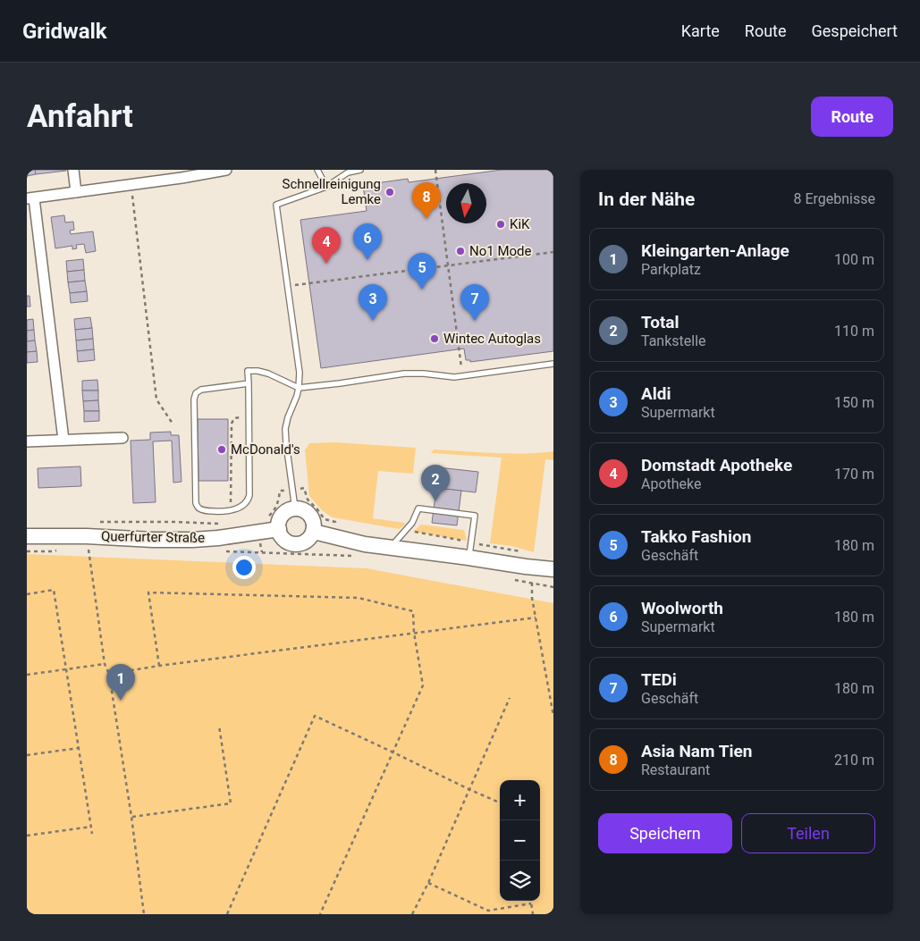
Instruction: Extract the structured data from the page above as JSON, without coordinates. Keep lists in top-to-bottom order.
{
  "streets": {
    "main road": ["Querfurter Straße"]
  },
  "places": [
    "Schnellreinigung Lemke",
    "KiK",
    "No1 Mode",
    "Wintec Autoglas",
    "McDonald's"
  ],
  "north": "bottom",
  "page": {
    "header": "Gridwalk",
    "nav": ["Karte", "Route", "Gespeichert"],
    "buttons": [
      "Route",
      ["Speichern", "Teilen"]
    ],
    "title": "Anfahrt",
    "heading": ["In der Nähe", "8 Ergebnisse"],
    "pins": [
      "8",
      "6",
      "4",
      "5",
      "3",
      "7",
      "2",
      "1"
    ],
    "list": [
      {
        "mark": "1",
        "name": "Kleingarten-Anlage",
        "note": "Parkplatz",
        "value": "100 m"
      },
      {
        "mark": "2",
        "name": "Total",
        "note": "Tankstelle",
        "value": "110 m"
      },
      {
        "mark": "3",
        "name": "Aldi",
        "note": "Supermarkt",
        "value": "150 m"
      },
      {
        "mark": "4",
        "name": "Domstadt Apotheke",
        "note": "Apotheke",
        "value": "170 m"
      },
      {
        "mark": "5",
        "name": "Takko Fashion",
        "note": "Geschäft",
        "value": "180 m"
      },
      {
        "mark": "6",
        "name": "Woolworth",
        "note": "Supermarkt",
        "value": "180 m"
      },
      {
        "mark": "7",
        "name": "TEDi",
        "note": "Geschäft",
        "value": "180 m"
      },
      {
        "mark": "8",
        "name": "Asia Nam Tien",
        "note": "Restaurant",
        "value": "210 m"
      }
    ],
    "map_buttons": ["+", "−"]
  }
}
